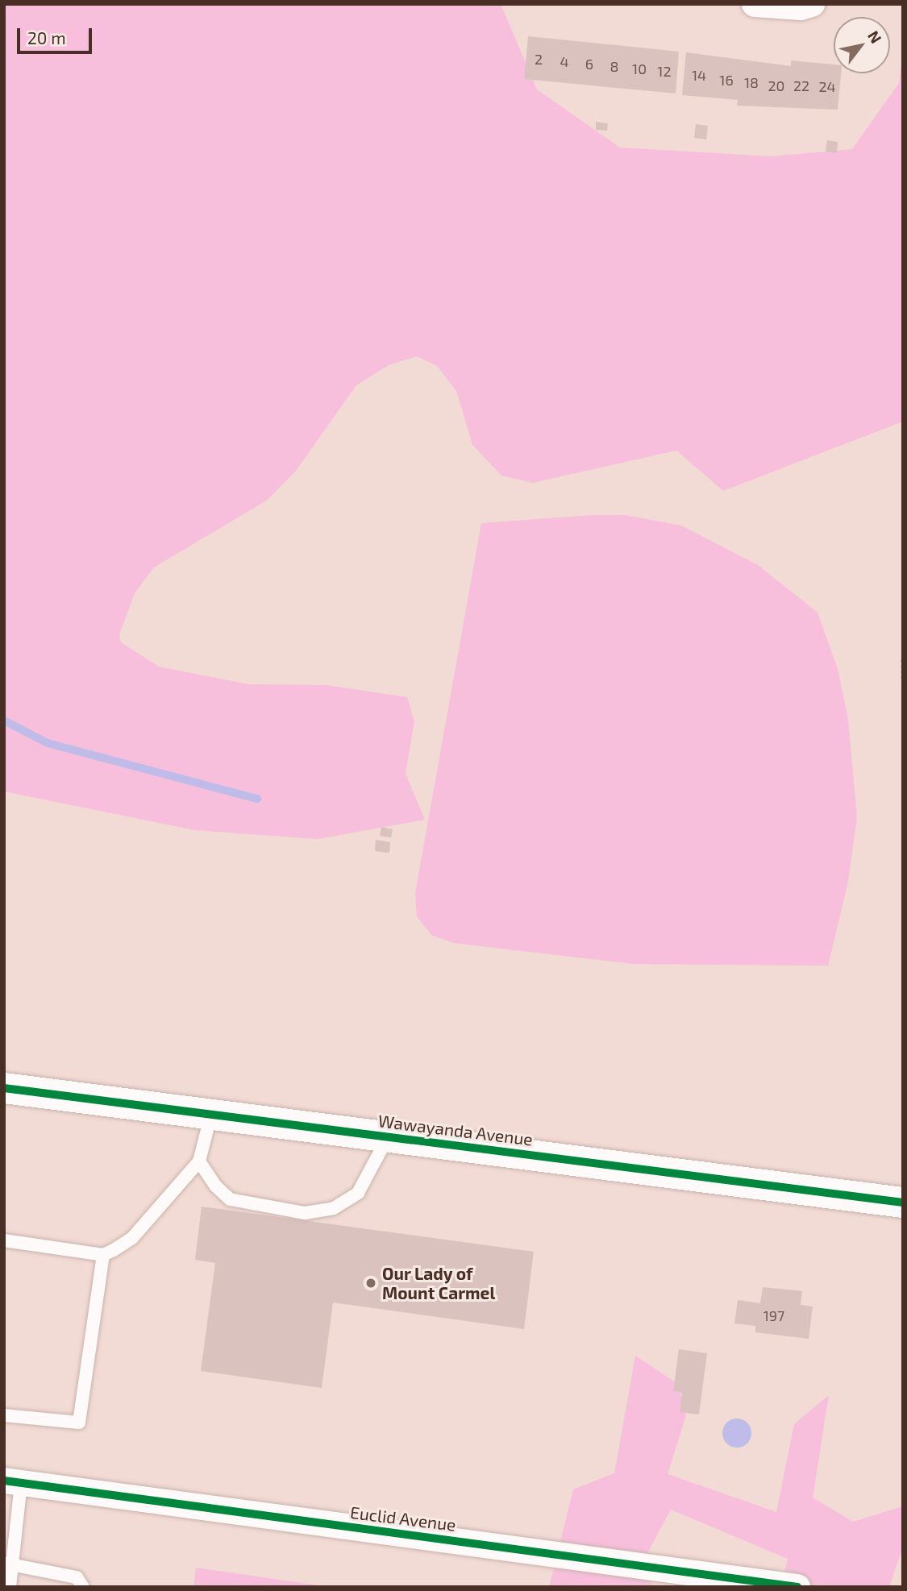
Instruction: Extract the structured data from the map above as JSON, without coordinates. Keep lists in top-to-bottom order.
{
  "streets": {
    "street": ["Wawayanda Avenue", "Euclid Avenue"]
  },
  "places": ["Our Lady of Mount Carmel"],
  "house_numbers": [
    "2",
    "4",
    "6",
    "8",
    "10",
    "12",
    "14",
    "16",
    "18",
    "20",
    "22",
    "24",
    "197"
  ],
  "scale_bar": "20 m",
  "north": "top right"
}
